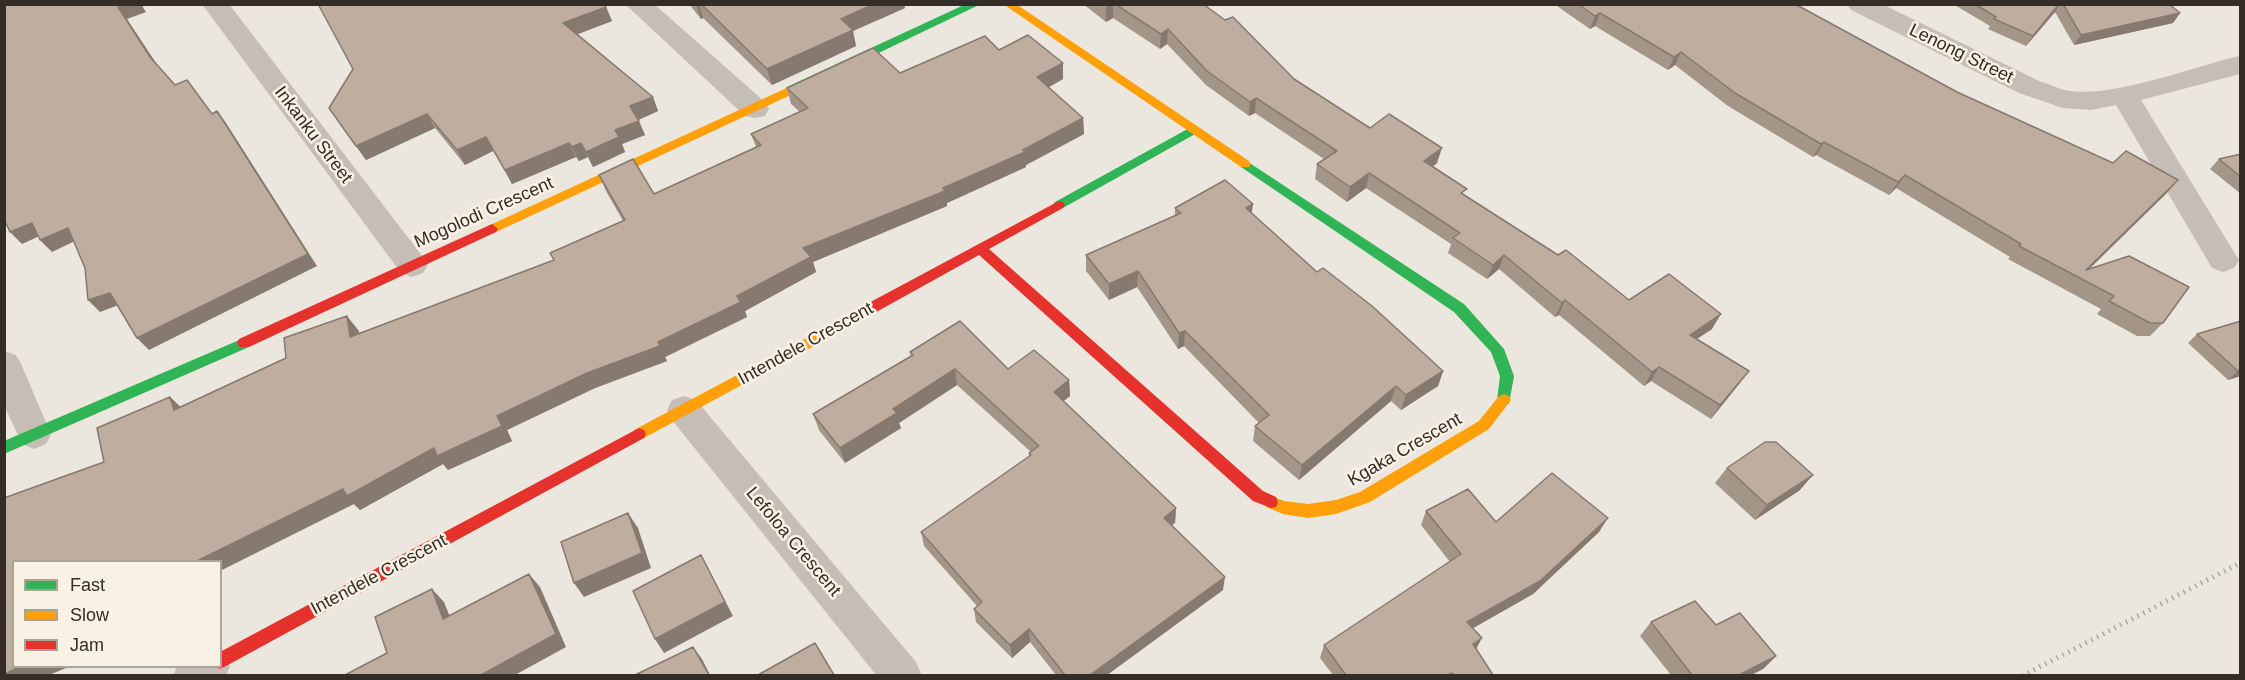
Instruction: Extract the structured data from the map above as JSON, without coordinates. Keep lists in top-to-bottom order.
{
  "streets": {
    "street": [
      "Lenong Street",
      "Inkanku Street",
      "Mogolodi Crescent",
      "Intendele Crescent",
      "Kgaka Crescent",
      "Lefoloa Crescent"
    ]
  },
  "crossings": [
    ["Inkanku Street", "Mogolodi Crescent"],
    ["Intendele Crescent", "Kgaka Crescent"],
    ["Intendele Crescent", "Lefoloa Crescent"]
  ],
  "legend": ["Fast", "Slow", "Jam"]
}
